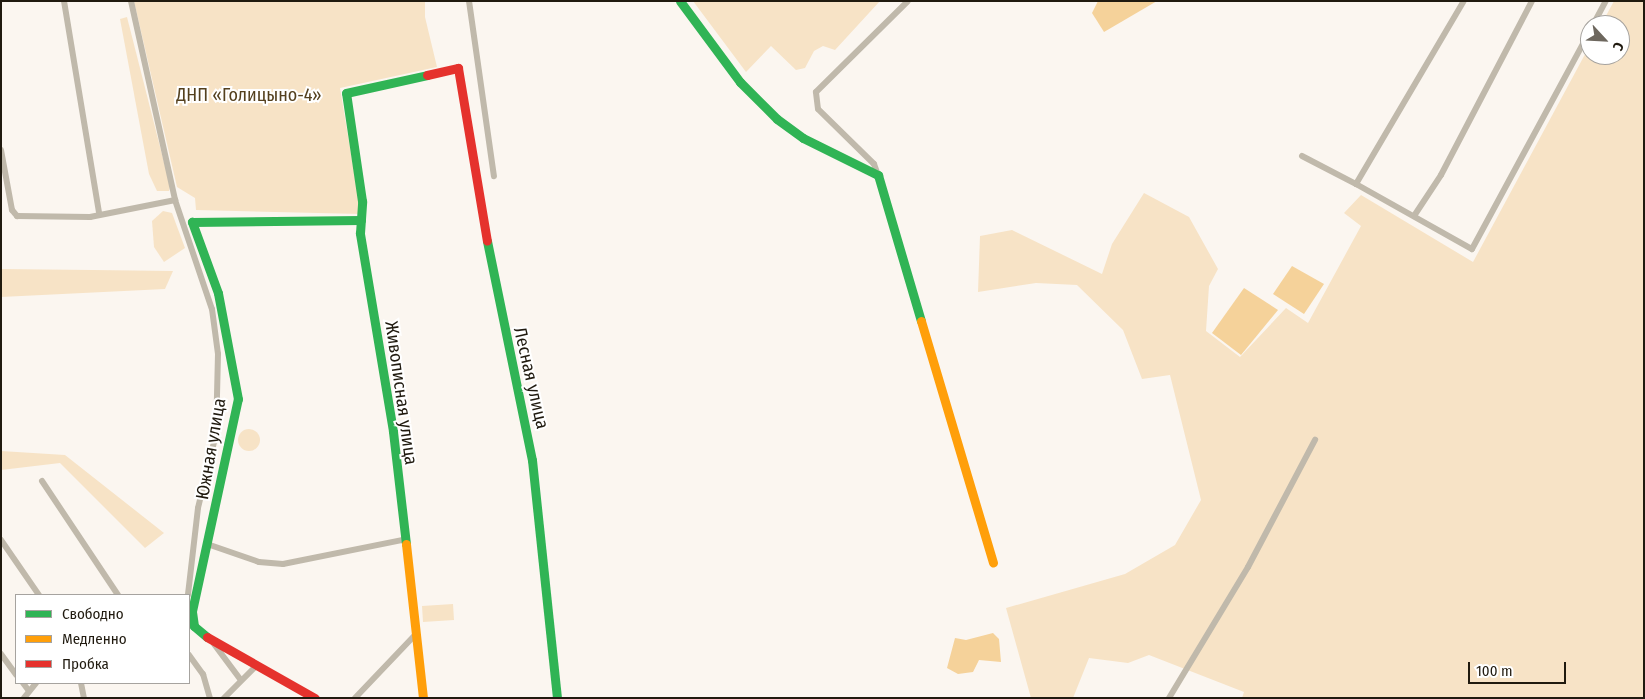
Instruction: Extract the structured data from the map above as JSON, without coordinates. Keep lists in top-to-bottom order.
{
  "streets": {
    "street": ["Лесная улица", "Живописная улица", "Южная улица"]
  },
  "crossings": [
    ["Лесная улица", "Живописная улица"],
    ["Живописная улица", "Южная улица"]
  ],
  "parks": ["ДНП «Голицыно-4»"],
  "legend": ["Свободно", "Медленно", "Пробка"],
  "scale_bar": "100 m",
  "north": "bottom right"
}
